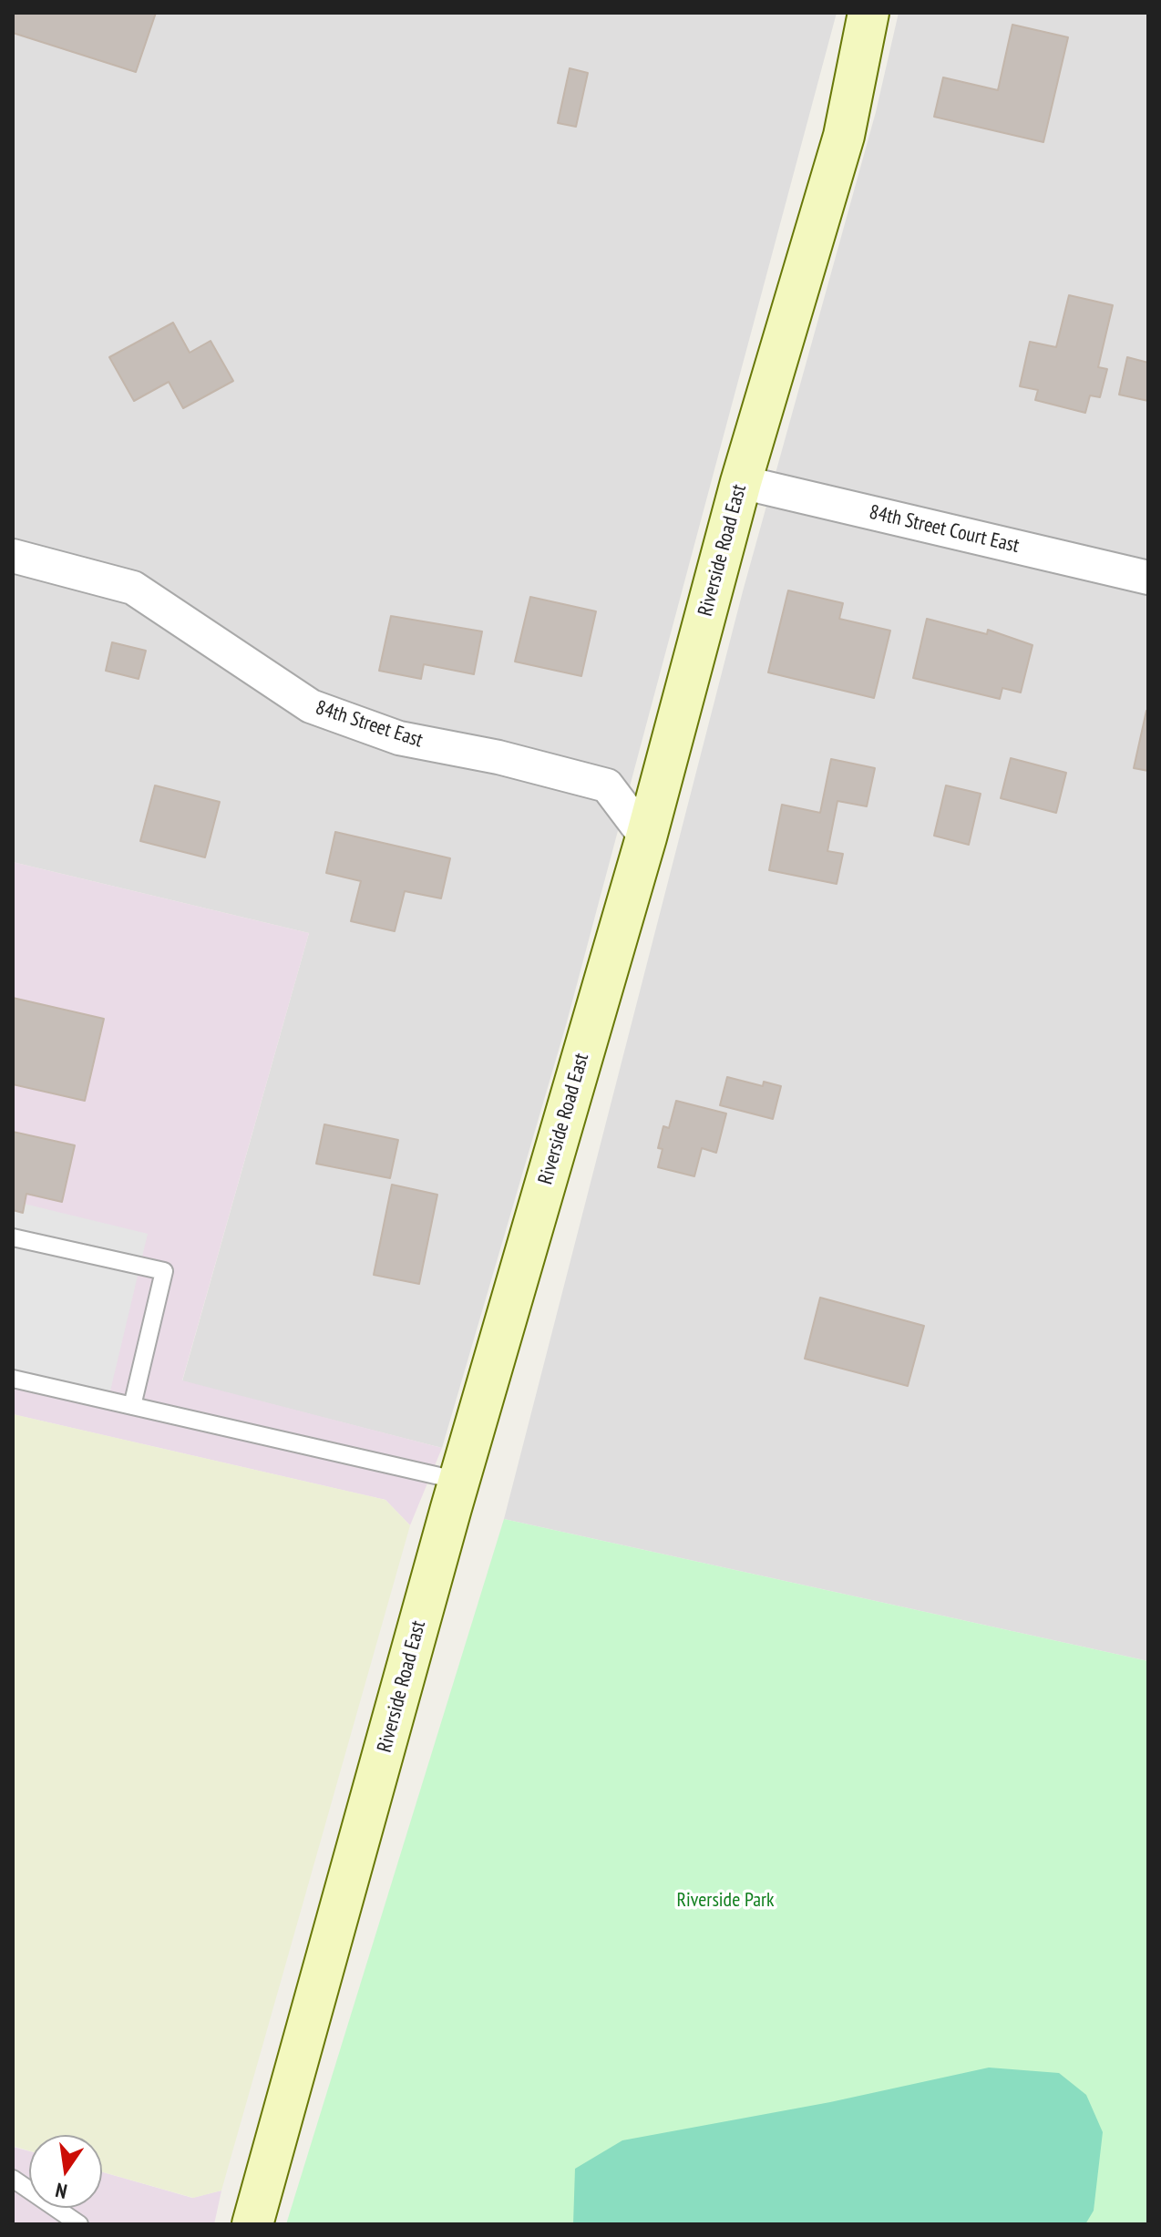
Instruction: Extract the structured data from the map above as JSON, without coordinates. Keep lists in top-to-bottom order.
{
  "streets": {
    "street": ["84th Street Court East", "Riverside Road East", "84th Street East"]
  },
  "crossings": [
    ["84th Street Court East", "Riverside Road East"],
    ["Riverside Road East", "84th Street East"]
  ],
  "parks": ["Riverside Park"],
  "north": "bottom"
}
